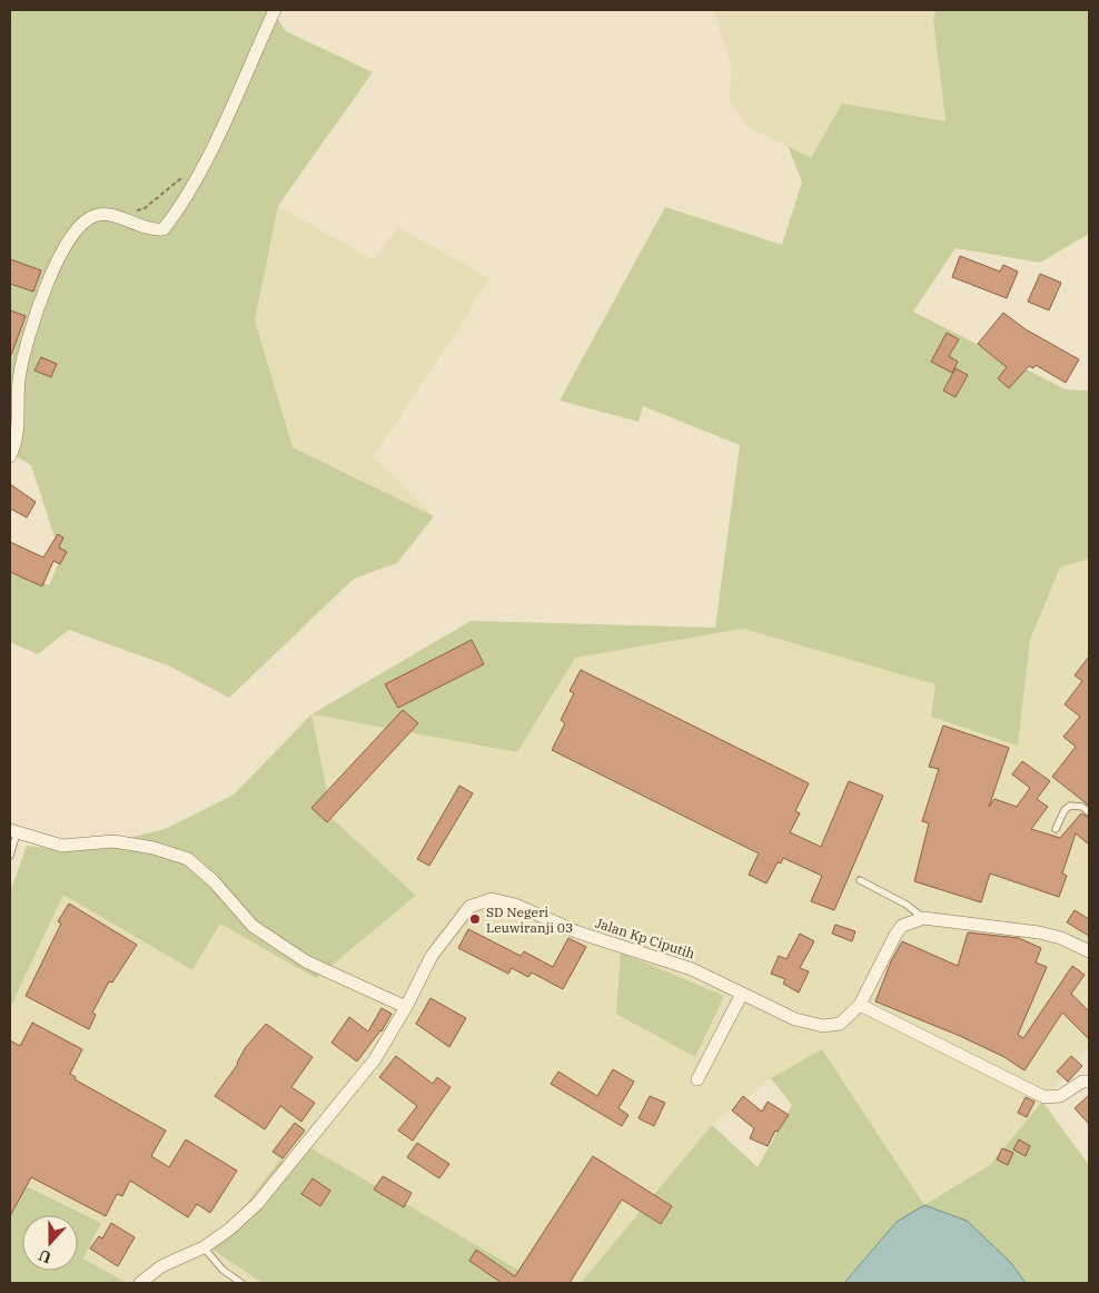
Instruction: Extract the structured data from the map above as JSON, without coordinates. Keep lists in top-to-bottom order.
{
  "streets": {
    "street": ["Jalan Kp Ciputih"]
  },
  "places": ["SD Negeri Leuwiranji 03"],
  "north": "bottom"
}
